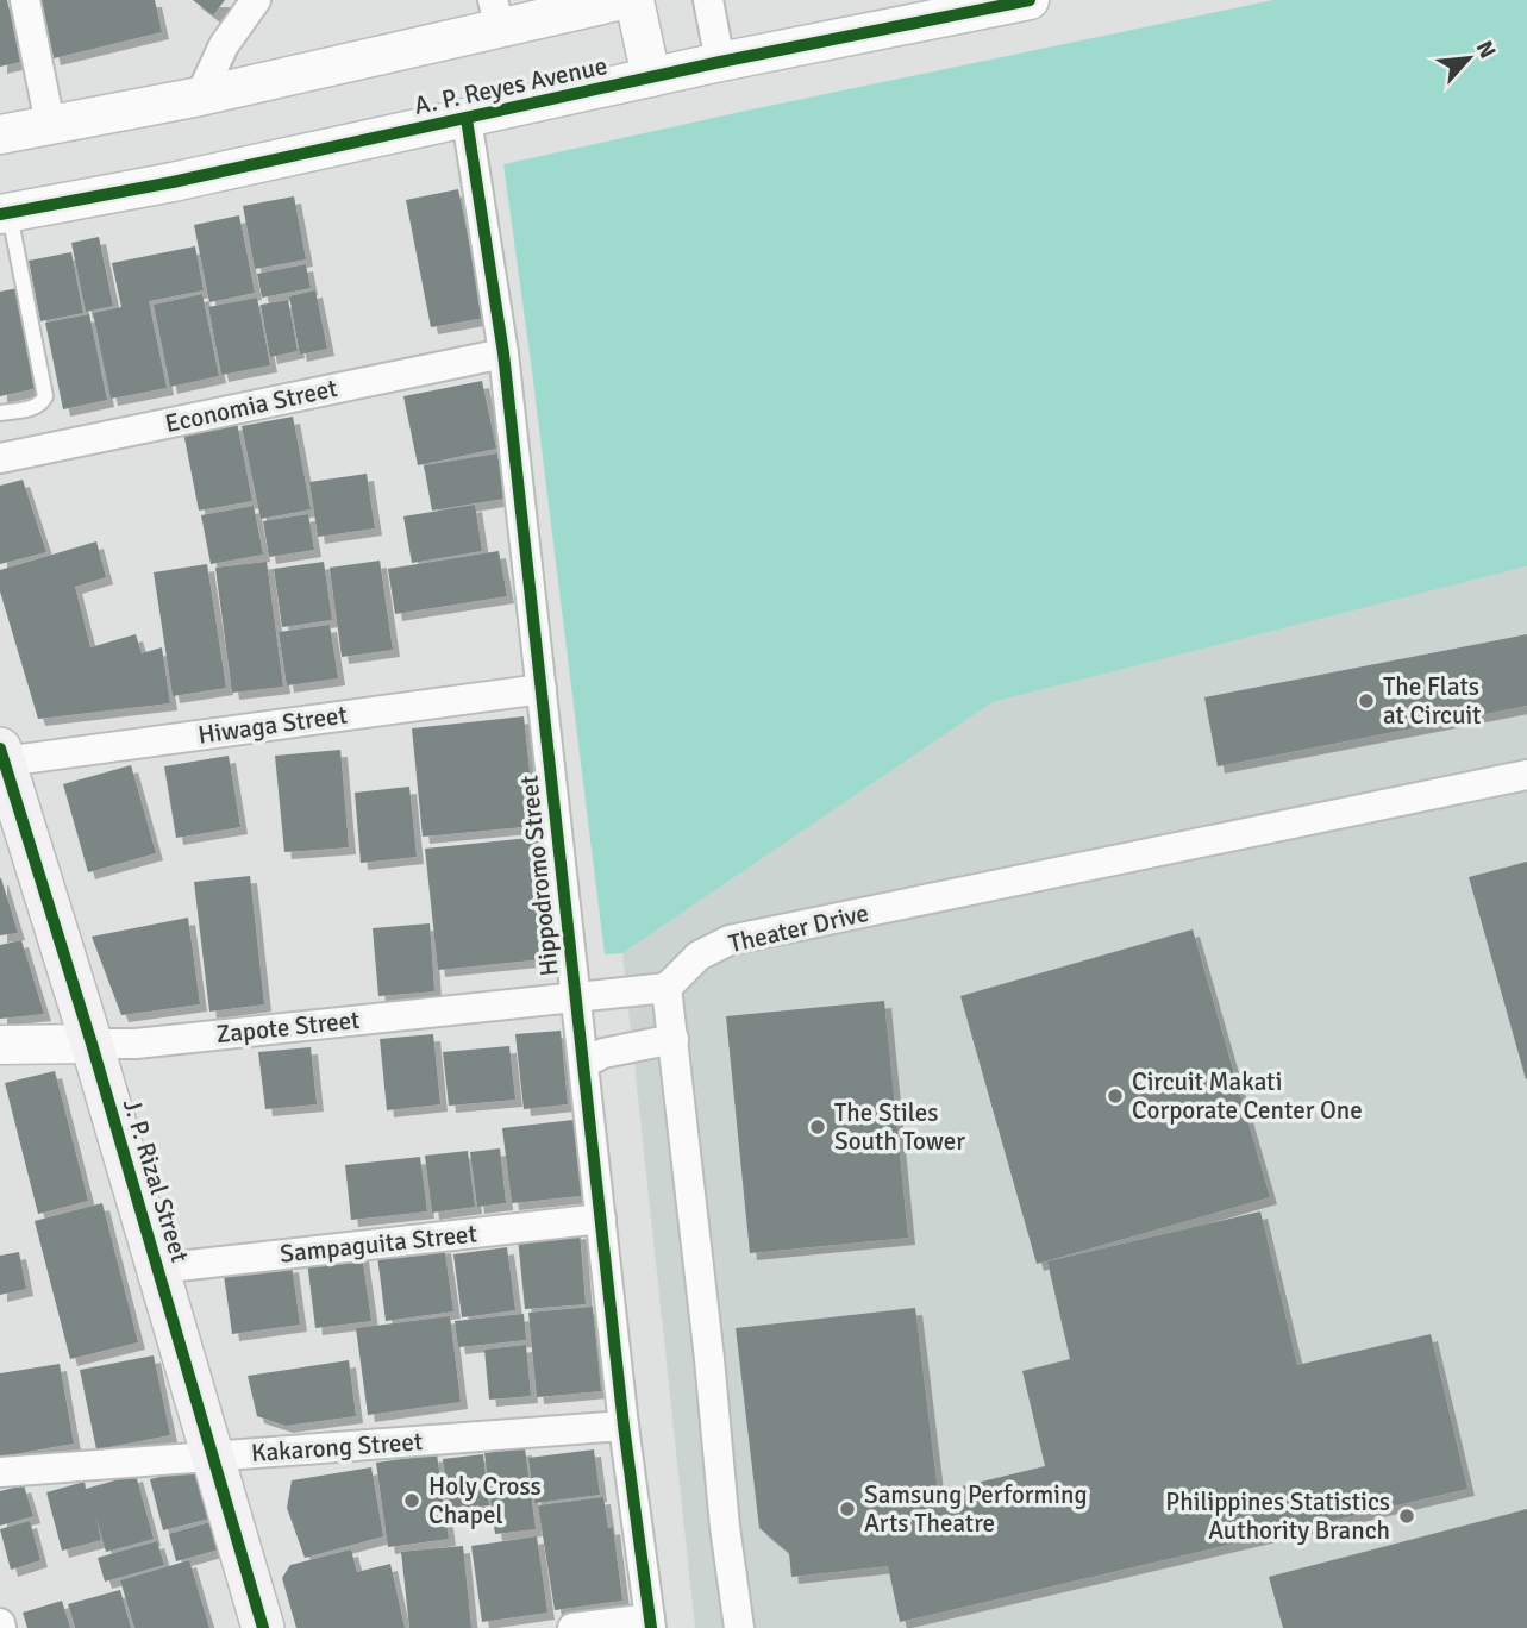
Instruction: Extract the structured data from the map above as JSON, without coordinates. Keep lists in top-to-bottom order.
{
  "streets": {
    "main road": ["J. P. Rizal Street"],
    "street": [
      "A. P. Reyes Avenue",
      "Economia Street",
      "Hiwaga Street",
      "Hippodromo Street",
      "Theater Drive",
      "Zapote Street",
      "Sampaguita Street",
      "Kakarong Street"
    ]
  },
  "crossings": [
    ["A. P. Reyes Avenue", "Hippodromo Street"],
    ["Economia Street", "Hippodromo Street"],
    ["Hiwaga Street", "Hippodromo Street"],
    ["Hiwaga Street", "J. P. Rizal Street"],
    ["Hippodromo Street", "Zapote Street"],
    ["Hippodromo Street", "Sampaguita Street"],
    ["Hippodromo Street", "Kakarong Street"],
    ["Theater Drive", "Zapote Street"],
    ["Zapote Street", "J. P. Rizal Street"],
    ["J. P. Rizal Street", "Sampaguita Street"],
    ["J. P. Rizal Street", "Kakarong Street"]
  ],
  "places": [
    "The Flats at Circuit",
    "Circuit Makati Corporate Center One",
    "The Stiles South Tower",
    "Holy Cross Chapel",
    "Samsung Performing Arts Theatre",
    "Philippines Statistics Authority Branch"
  ],
  "north": "top right"
}
